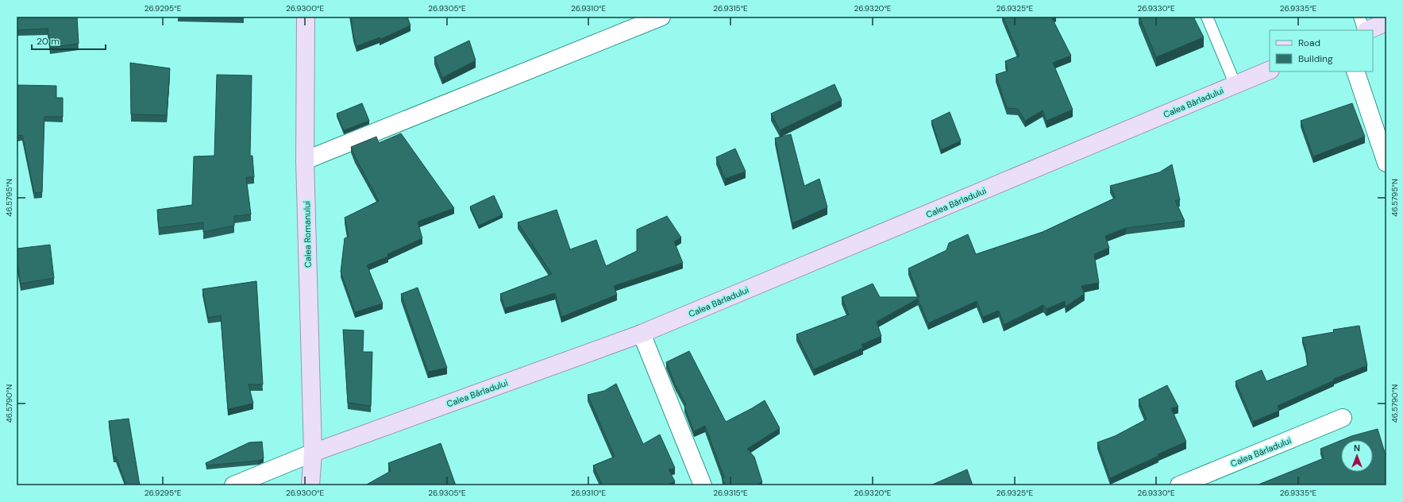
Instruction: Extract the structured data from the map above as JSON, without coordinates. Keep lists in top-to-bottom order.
{
  "streets": {
    "main road": ["Calea Bârladului", "Calea Romanului"]
  },
  "crossings": [
    ["Calea Bârladului", "Calea Romanului"]
  ],
  "legend": ["Road", "Building"],
  "scale_bar": "20 m",
  "north": "top",
  "coordinates": [
    "26.9295°E",
    "26.9300°E",
    "26.9305°E",
    "26.9310°E",
    "26.9315°E",
    "26.9320°E",
    "26.9325°E",
    "26.9330°E",
    "26.9335°E",
    "46.5795°N",
    "46.5790°N"
  ]
}
